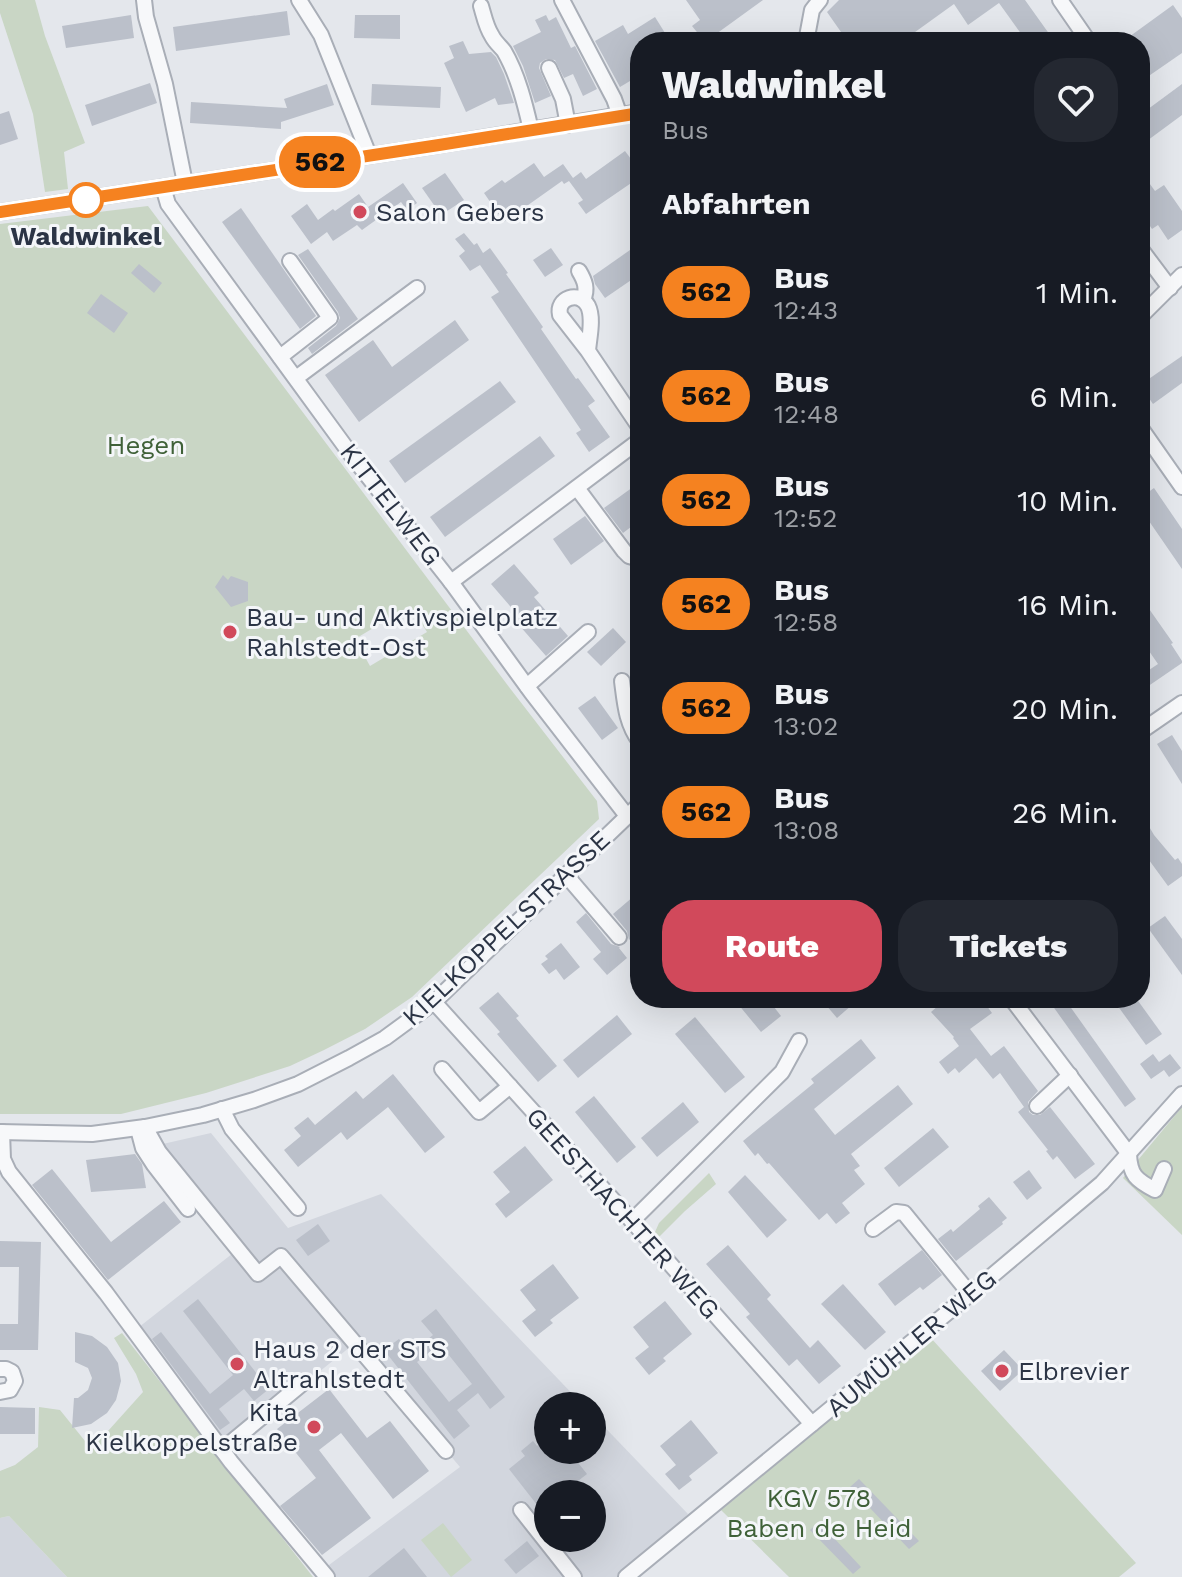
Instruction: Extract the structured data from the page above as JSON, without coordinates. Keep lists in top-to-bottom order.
{
  "streets": {
    "street": [
      "KITTELWEG",
      "KIELKOPPELSTRASSE",
      "GEESTHACHTER WEG",
      "AUMÜHLER WEG"
    ]
  },
  "crossings": [
    ["KITTELWEG", "KIELKOPPELSTRASSE"],
    ["KIELKOPPELSTRASSE", "GEESTHACHTER WEG"],
    ["GEESTHACHTER WEG", "AUMÜHLER WEG"]
  ],
  "parks": ["Hegen", "KGV 578 Baben de Heid"],
  "places": [
    "Waldwinkel",
    "Salon Gebers",
    "Bau- und Aktivspielplatz Rahlstedt-Ost",
    "Haus 2 der STS Altrahlstedt",
    "Elbrevier",
    "Kita Kielkoppelstraße"
  ],
  "lines": ["bus line 562"],
  "page": {
    "on_map": "562",
    "heading": [
      ["Waldwinkel", "Bus"],
      "Abfahrten"
    ],
    "list": [
      {
        "mark": "562",
        "name": "Bus",
        "note": "12:43",
        "value": "1 Min."
      },
      {
        "mark": "562",
        "name": "Bus",
        "note": "12:48",
        "value": "6 Min."
      },
      {
        "mark": "562",
        "name": "Bus",
        "note": "12:52",
        "value": "10 Min."
      },
      {
        "mark": "562",
        "name": "Bus",
        "note": "12:58",
        "value": "16 Min."
      },
      {
        "mark": "562",
        "name": "Bus",
        "note": "13:02",
        "value": "20 Min."
      },
      {
        "mark": "562",
        "name": "Bus",
        "note": "13:08",
        "value": "26 Min."
      }
    ],
    "buttons": ["Route", "Tickets"],
    "map_buttons": ["+", "−"]
  }
}
